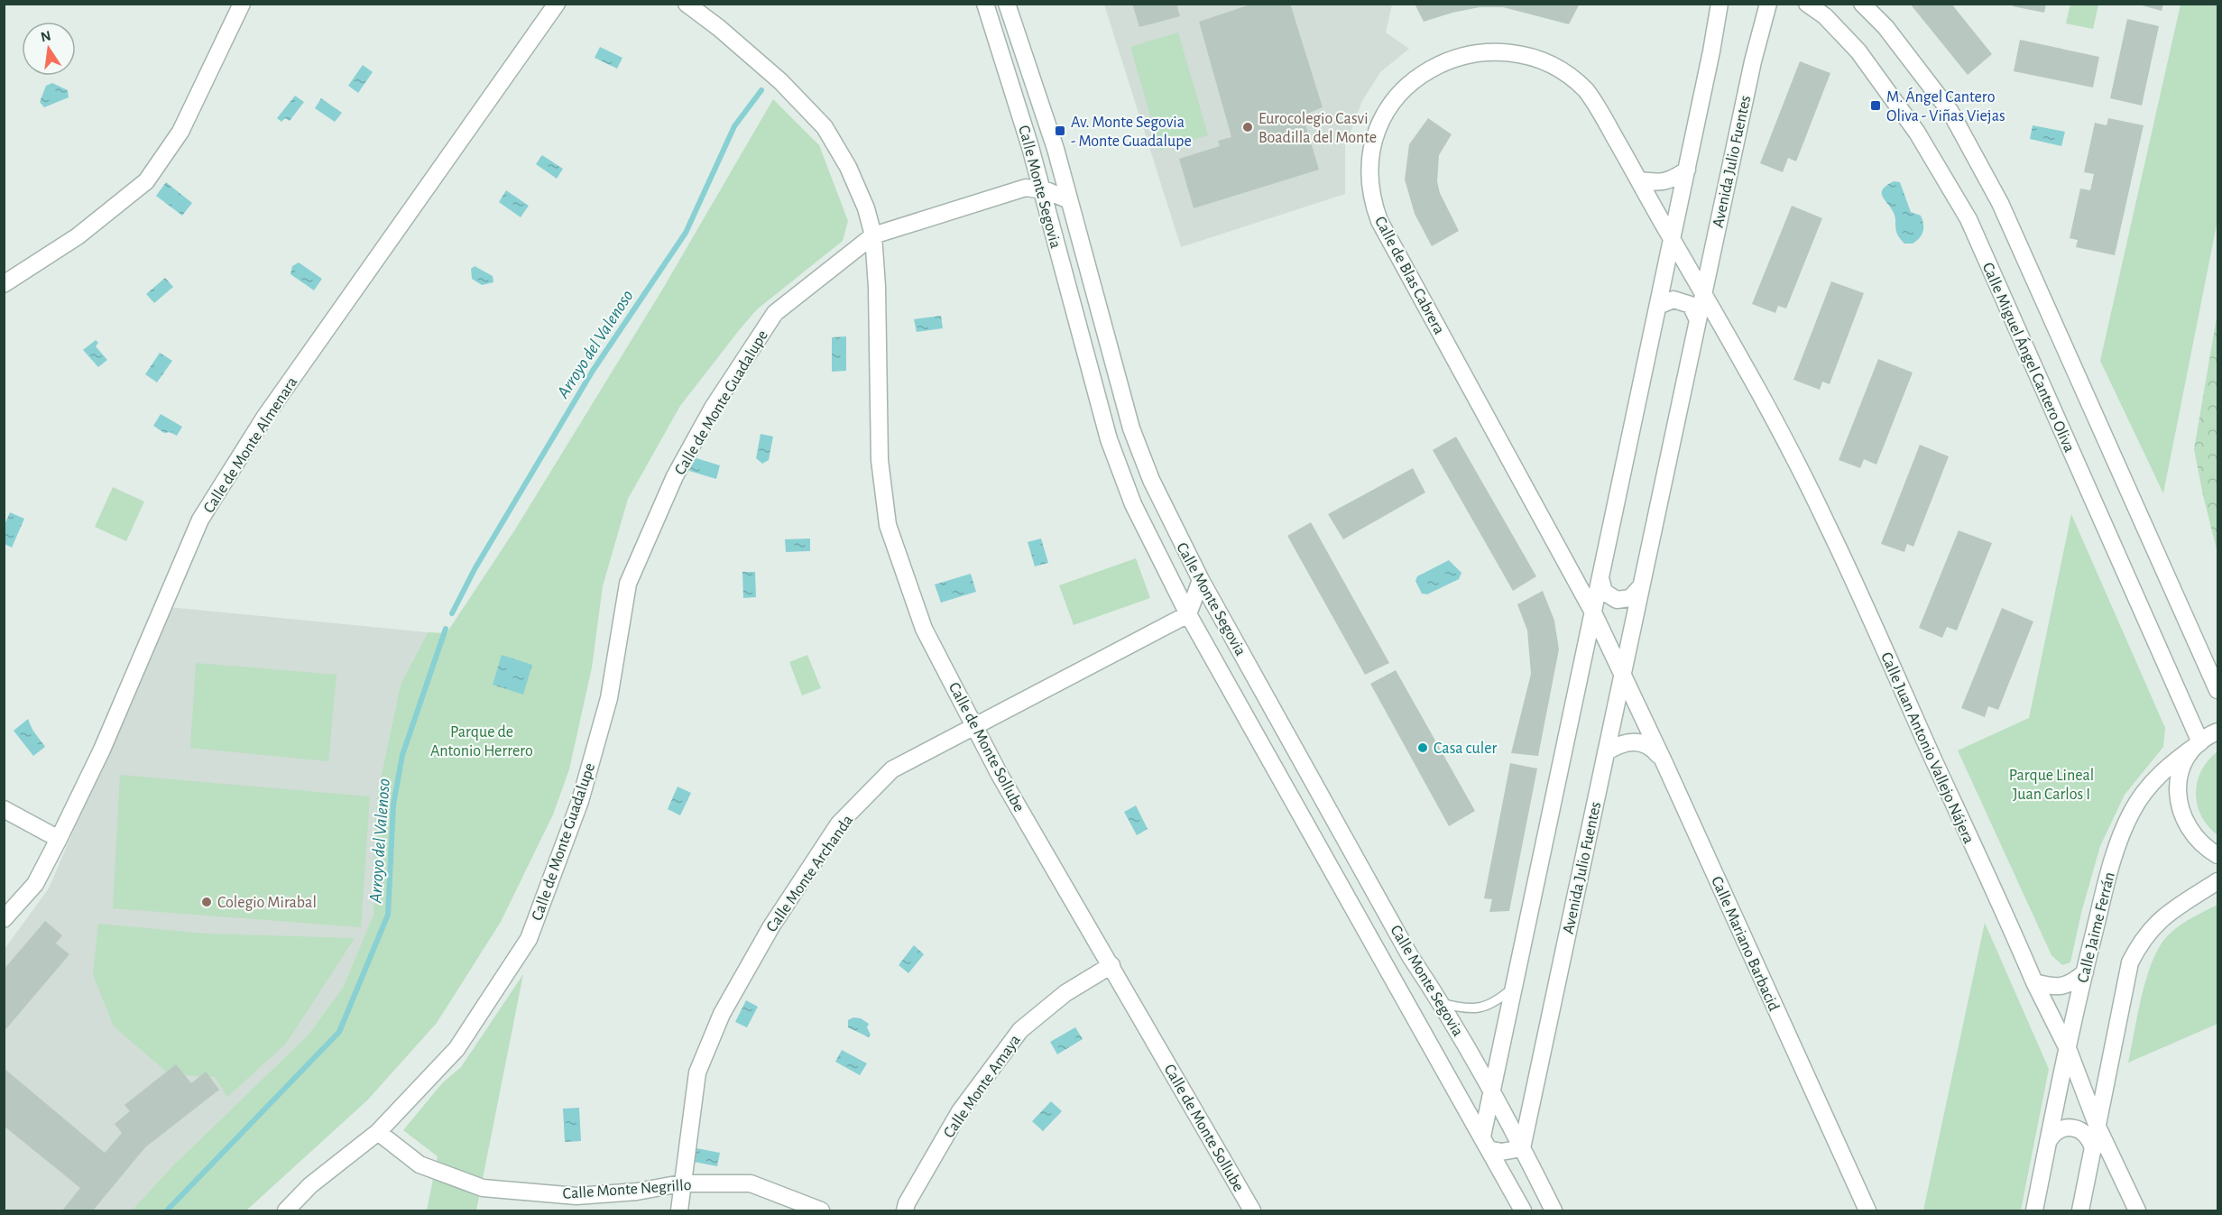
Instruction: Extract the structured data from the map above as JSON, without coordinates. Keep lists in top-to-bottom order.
{
  "streets": {
    "street": [
      "Avenida Julio Fuentes",
      "Calle Monte Segovia",
      "Calle de Blas Cabrera",
      "Calle Miguel Ángel Cantero Oliva",
      "Calle de Monte Guadalupe",
      "Calle de Monte Almenara",
      "Calle de Monte Sollube",
      "Calle Juan Antonio Vallejo Nájera",
      "Calle Monte Archanda",
      "Calle Jaime Ferrán",
      "Calle Mariano Barbacid",
      "Calle Monte Amaya",
      "Calle Monte Negrillo"
    ]
  },
  "crossings": [
    ["Avenida Julio Fuentes", "Calle Monte Segovia"],
    ["Avenida Julio Fuentes", "Calle de Blas Cabrera"],
    ["Avenida Julio Fuentes", "Calle Juan Antonio Vallejo Nájera"],
    ["Avenida Julio Fuentes", "Calle Mariano Barbacid"],
    ["Calle Monte Segovia", "Calle de Monte Guadalupe"],
    ["Calle Monte Segovia", "Calle Monte Archanda"],
    ["Calle de Blas Cabrera", "Calle Juan Antonio Vallejo Nájera"],
    ["Calle de Blas Cabrera", "Calle Mariano Barbacid"],
    ["Calle Miguel Ángel Cantero Oliva", "Calle Jaime Ferrán"],
    ["Calle de Monte Guadalupe", "Calle de Monte Sollube"],
    ["Calle de Monte Guadalupe", "Calle Monte Negrillo"],
    ["Calle de Monte Sollube", "Calle Monte Archanda"],
    ["Calle de Monte Sollube", "Calle Monte Amaya"],
    ["Calle Juan Antonio Vallejo Nájera", "Calle Jaime Ferrán"],
    ["Calle Monte Archanda", "Calle Monte Negrillo"]
  ],
  "water": ["Arroyo del Valenoso"],
  "parks": ["Parque de Antonio Herrero", "Parque Lineal Juan Carlos I"],
  "places": {
    "transit": ["M. Ángel Cantero Oliva - Viñas Viejas", "Av. Monte Segovia - Monte Guadalupe"],
    "other": ["Eurocolegio Casvi Boadilla del Monte", "Casa culer", "Colegio Mirabal"]
  },
  "north": "top"
}
